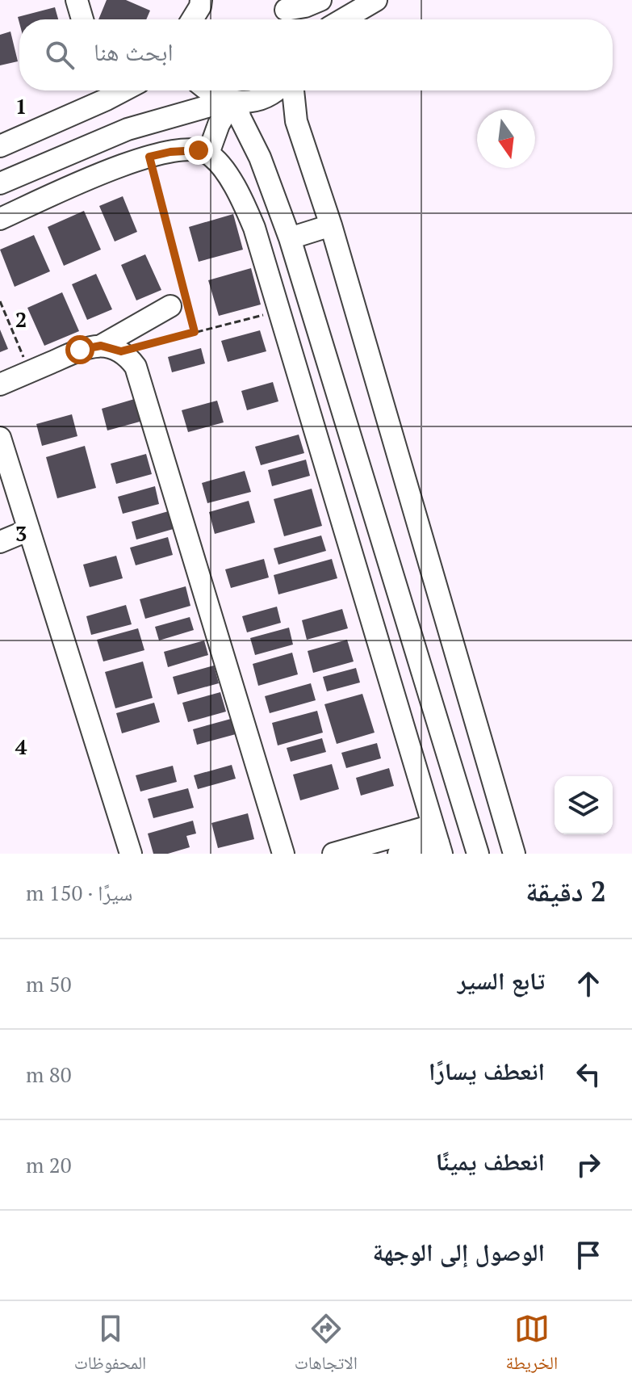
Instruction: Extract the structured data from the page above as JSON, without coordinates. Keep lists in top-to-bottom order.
{
  "north": "bottom",
  "page": {
    "search": "ابحث هنا",
    "heading": ["2 دقيقة", "سيرًا · 150 m"],
    "list": [
      ["تابع السير", "50 m"],
      ["انعطف يسارًا", "80 m"],
      ["انعطف يمينًا", "20 m"],
      "الوصول إلى الوجهة"
    ],
    "nav": ["الخريطة", "الاتجاهات", "المحفوظات"]
  },
  "grid": {
    "rows": [
      "1",
      "2",
      "3",
      "4"
    ]
  }
}
